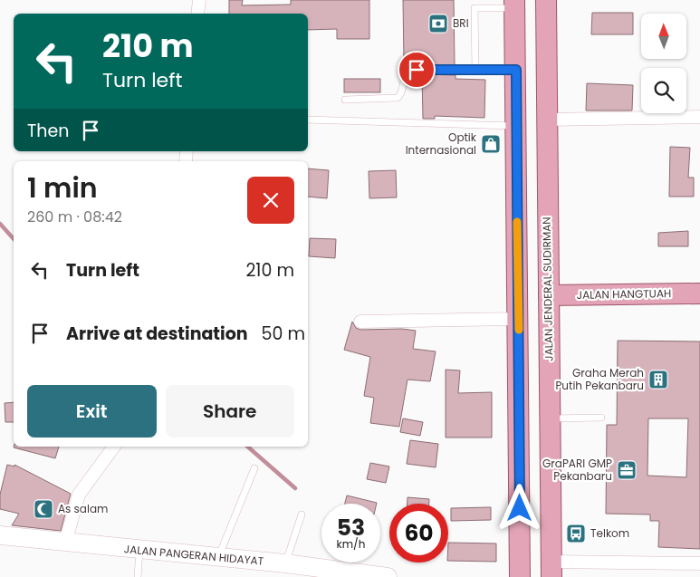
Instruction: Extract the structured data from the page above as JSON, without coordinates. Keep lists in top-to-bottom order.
{
  "streets": {
    "main road": ["JALAN JENDERAL SUDIRMAN", "JALAN HANGTUAH", "JALAN PANGERAN HIDAYAT"]
  },
  "crossings": [
    ["JALAN JENDERAL SUDIRMAN", "JALAN HANGTUAH"]
  ],
  "places": {
    "bank": ["BRI"],
    "shop": ["Optik Internasional"],
    "building": ["Graha Merah Putih Pekanbaru"],
    "office": ["GraPARI GMP Pekanbaru"],
    "mosque": ["As salam"],
    "bus stop": ["Telkom"]
  },
  "north": "top",
  "page": {
    "turn": ["210 m", "Turn left"],
    "then": "Then",
    "heading": ["1 min", "260 m · 08:42"],
    "list": [
      {
        "name": "Turn left",
        "value": "210 m"
      },
      {
        "name": "Arrive at destination",
        "value": "50 m"
      }
    ],
    "buttons": ["Exit", "Share"],
    "speed": "53 km/h",
    "limit": "60"
  }
}
